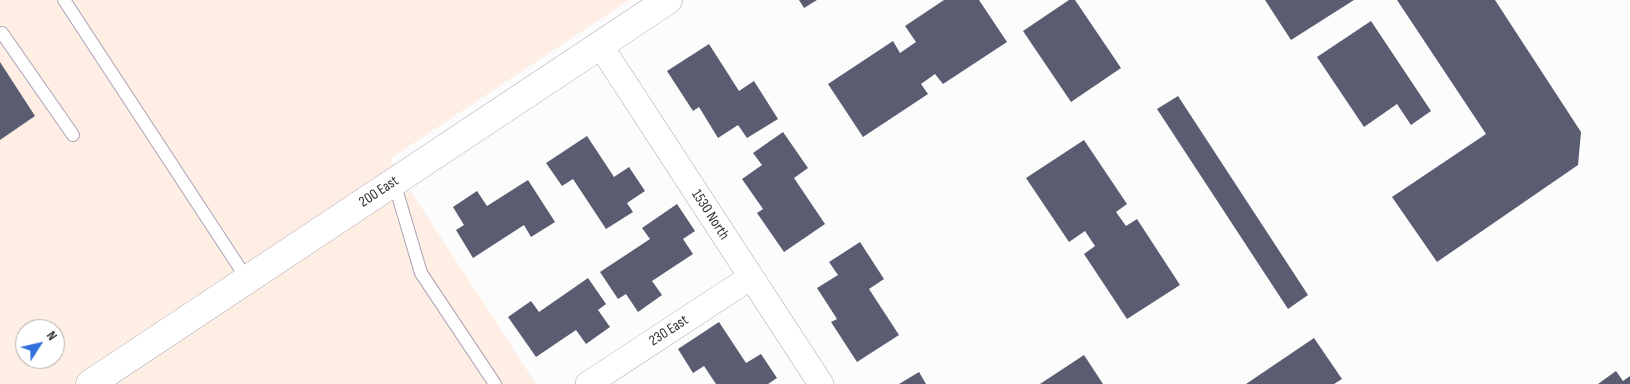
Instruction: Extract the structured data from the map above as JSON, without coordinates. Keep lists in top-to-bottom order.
{
  "streets": {
    "main road": ["200 East"],
    "street": ["1530 North", "230 East"]
  },
  "crossings": [
    ["200 East", "1530 North"],
    ["1530 North", "230 East"]
  ],
  "north": "top right"
}
